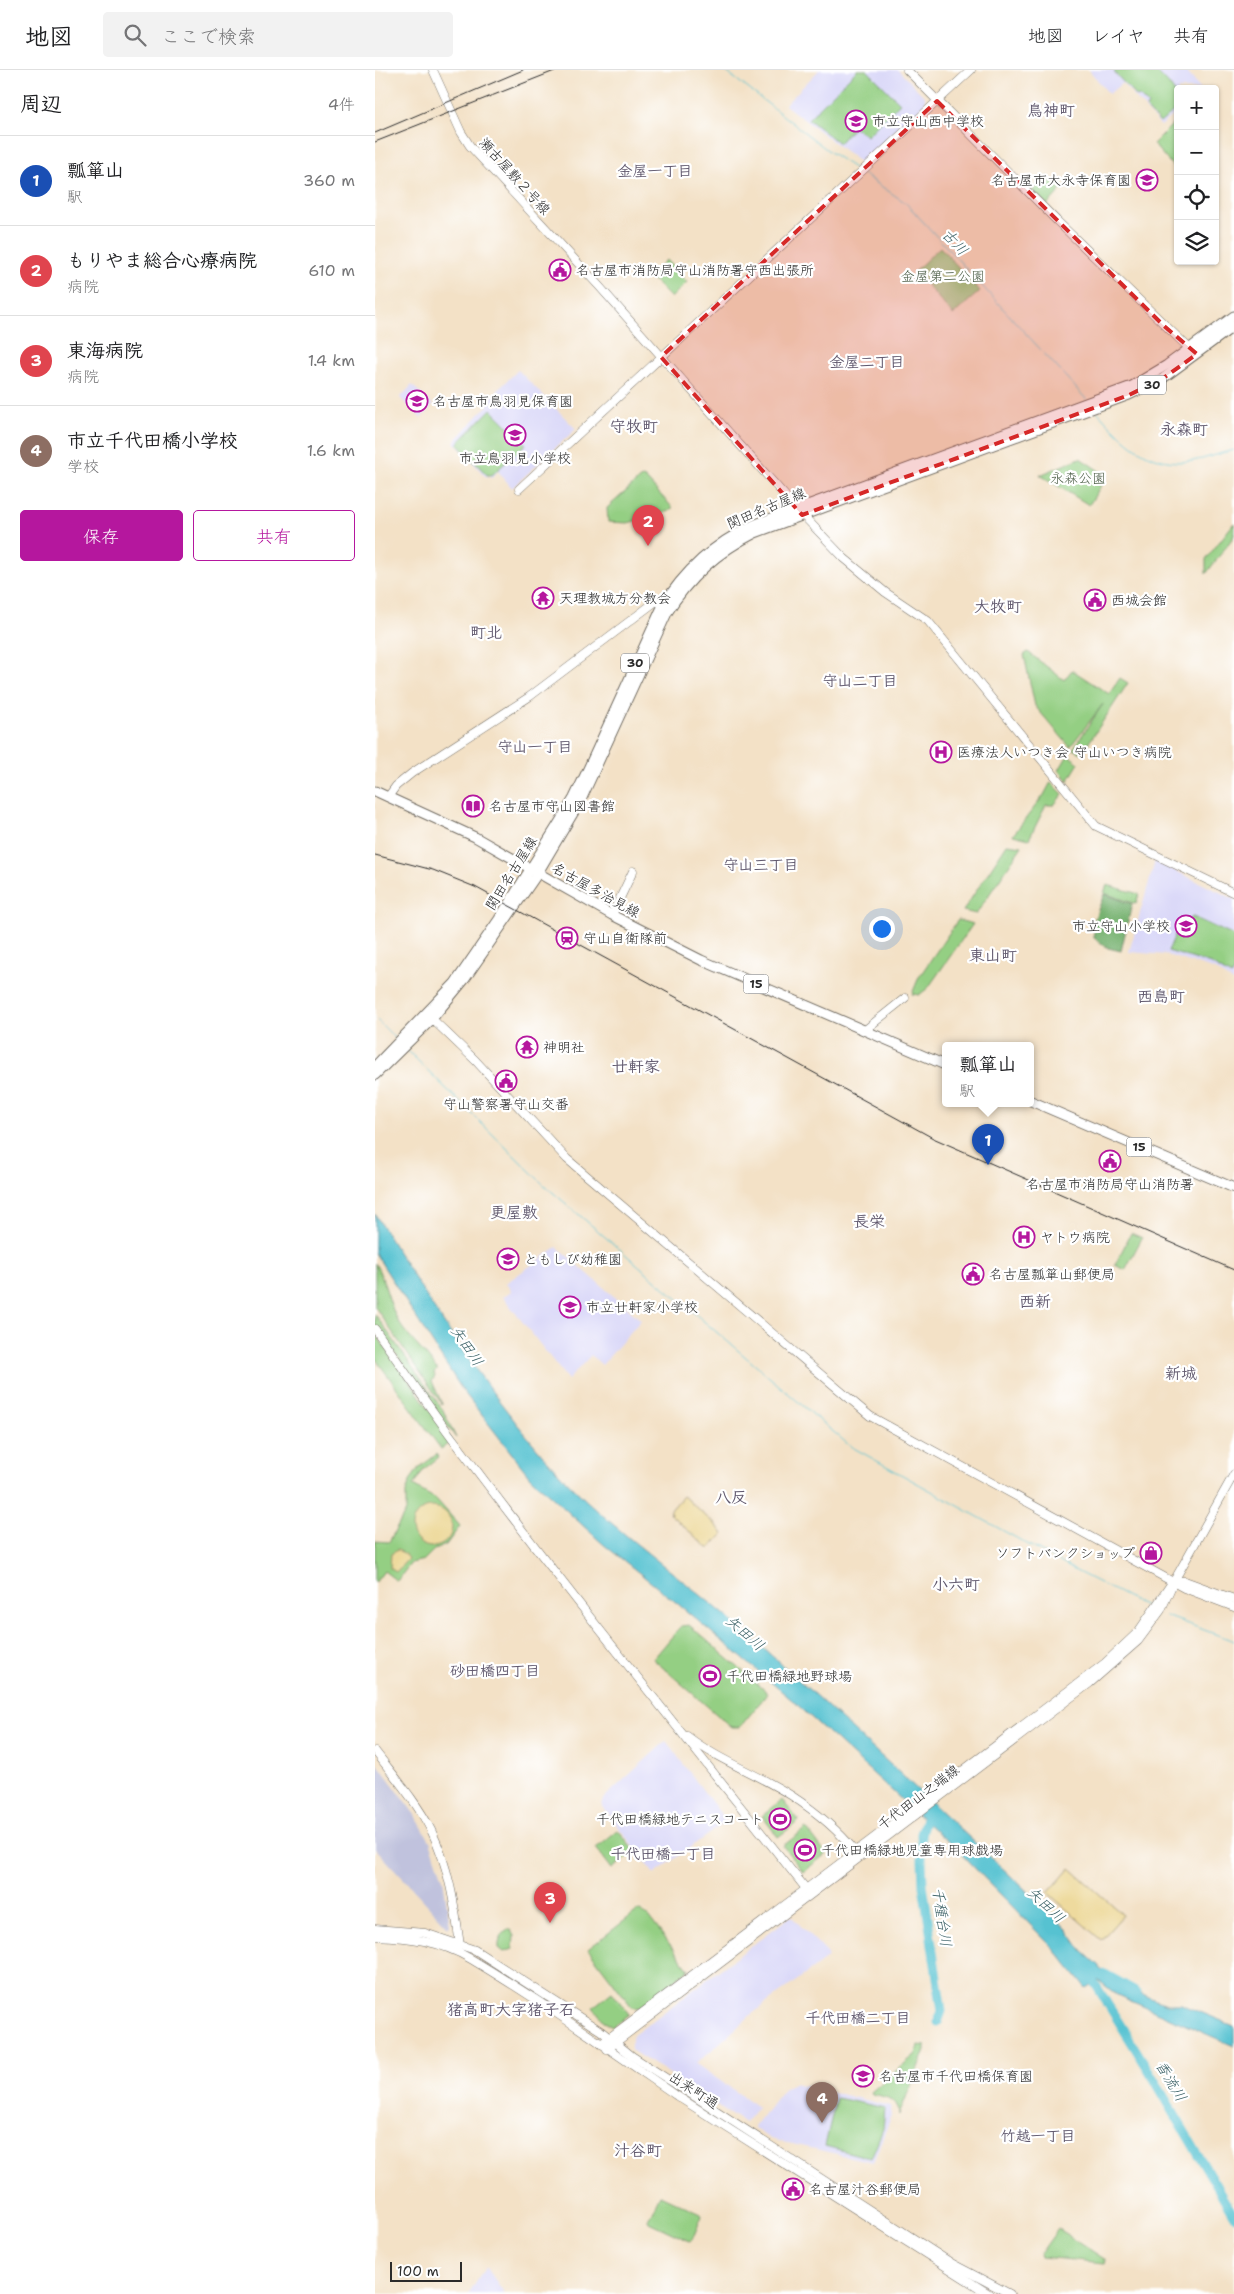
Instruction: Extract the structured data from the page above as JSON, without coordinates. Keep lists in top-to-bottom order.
{
  "streets": {
    "main road": [
      "30",
      "関田名古屋線",
      "名古屋多治見線",
      "15"
    ],
    "street": ["瀬古屋敷２号線", "千代田山之端線", "出来町通"]
  },
  "crossings": [
    ["瀬古屋敷２号線", "関田名古屋線"],
    ["関田名古屋線", "名古屋多治見線"],
    ["千代田山之端線", "出来町通"]
  ],
  "districts": [
    "鳥神町",
    "金屋一丁目",
    "金屋二丁目",
    "守牧町",
    "永森町",
    "大牧町",
    "町北",
    "守山二丁目",
    "守山一丁目",
    "守山三丁目",
    "東山町",
    "西島町",
    "廿軒家",
    "更屋敷",
    "長栄",
    "西新",
    "新城",
    "八反",
    "小六町",
    "砂田橋四丁目",
    "千代田橋一丁目",
    "猪高町大字猪子石",
    "千代田橋二丁目",
    "竹越一丁目",
    "汁谷町"
  ],
  "water": [
    "古川",
    "矢田川",
    "千種台川",
    "香流川"
  ],
  "parks": ["金屋第二公園", "永森公園"],
  "places": {
    "school or university": [
      "市立守山西中学校",
      "名古屋市大永寺保育園",
      "名古屋市鳥羽見保育園",
      "市立鳥羽見小学校",
      "市立守山小学校",
      "ともしび幼稚園",
      "市立廿軒家小学校",
      "名古屋市千代田橋保育園"
    ],
    "public building": [
      "名古屋市消防局守山消防署守西出張所",
      "西城会館",
      "守山警察署守山交番",
      "名古屋市消防局守山消防署",
      "名古屋瓢箪山郵便局",
      "名古屋汁谷郵便局"
    ],
    "temple": ["天理教城方分教会", "神明社"],
    "hospital": ["医療法人いつき会 守山いつき病院", "ヤトウ病院"],
    "library": ["名古屋市守山図書館"],
    "station": ["守山自衛隊前"],
    "shop": ["ソフトバンクショップ"],
    "sports": ["千代田橋緑地野球場", "千代田橋緑地テニスコート", "千代田橋緑地児童専用球戯場"]
  },
  "scale_bar": "100 m",
  "page": {
    "header": "地図",
    "search": "ここで検索",
    "nav": ["地図", "レイヤ", "共有"],
    "heading": ["周辺", "4件"],
    "map_buttons": ["+", "−"],
    "list": [
      {
        "mark": "1",
        "name": "瓢箪山",
        "note": "駅",
        "value": "360 m"
      },
      {
        "mark": "2",
        "name": "もりやま総合心療病院",
        "note": "病院",
        "value": "610 m"
      },
      {
        "mark": "3",
        "name": "東海病院",
        "note": "病院",
        "value": "1.4 km"
      },
      {
        "mark": "4",
        "name": "市立千代田橋小学校",
        "note": "学校",
        "value": "1.6 km"
      }
    ],
    "buttons": ["保存", "共有"],
    "pins": [
      "2",
      "1",
      "3",
      "4"
    ],
    "popup": ["瓢箪山", "駅"],
    "scale": "100 m"
  }
}
